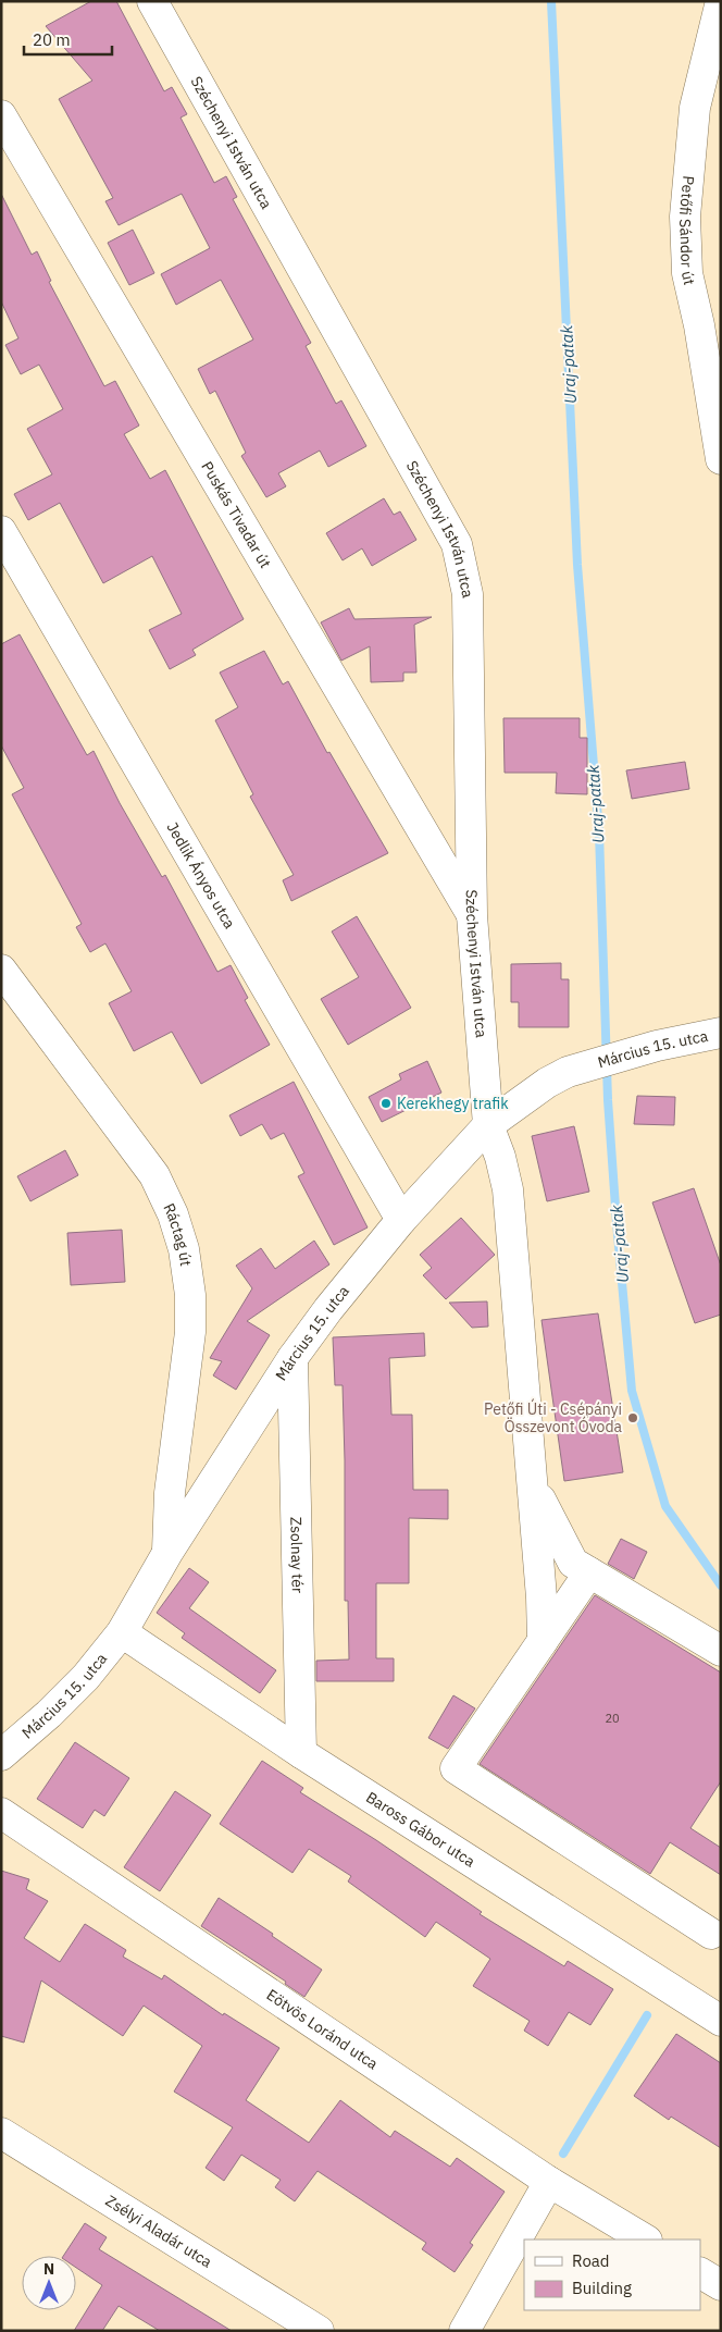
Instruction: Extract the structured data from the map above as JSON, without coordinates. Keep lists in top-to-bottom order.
{
  "streets": {
    "street": [
      "Széchenyi István utca",
      "Petőfi Sándor út",
      "Puskás Tivadar út",
      "Jedlik Ányos utca",
      "Március 15. utca",
      "Ráctag út",
      "Zsolnay tér",
      "Baross Gábor utca",
      "Eötvös Loránd utca",
      "Zsélyi Aladár utca"
    ]
  },
  "crossings": [
    ["Széchenyi István utca", "Puskás Tivadar út"],
    ["Széchenyi István utca", "Március 15. utca"],
    ["Jedlik Ányos utca", "Március 15. utca"],
    ["Március 15. utca", "Ráctag út"],
    ["Március 15. utca", "Zsolnay tér"],
    ["Március 15. utca", "Baross Gábor utca"],
    ["Zsolnay tér", "Baross Gábor utca"]
  ],
  "water": ["Uraj-patak"],
  "places": ["Kerekhegy trafik", "Petőfi Úti - Csépányi Összevont Óvoda"],
  "house_numbers": ["20"],
  "legend": ["Road", "Building"],
  "scale_bar": "20 m",
  "north": "top"
}
